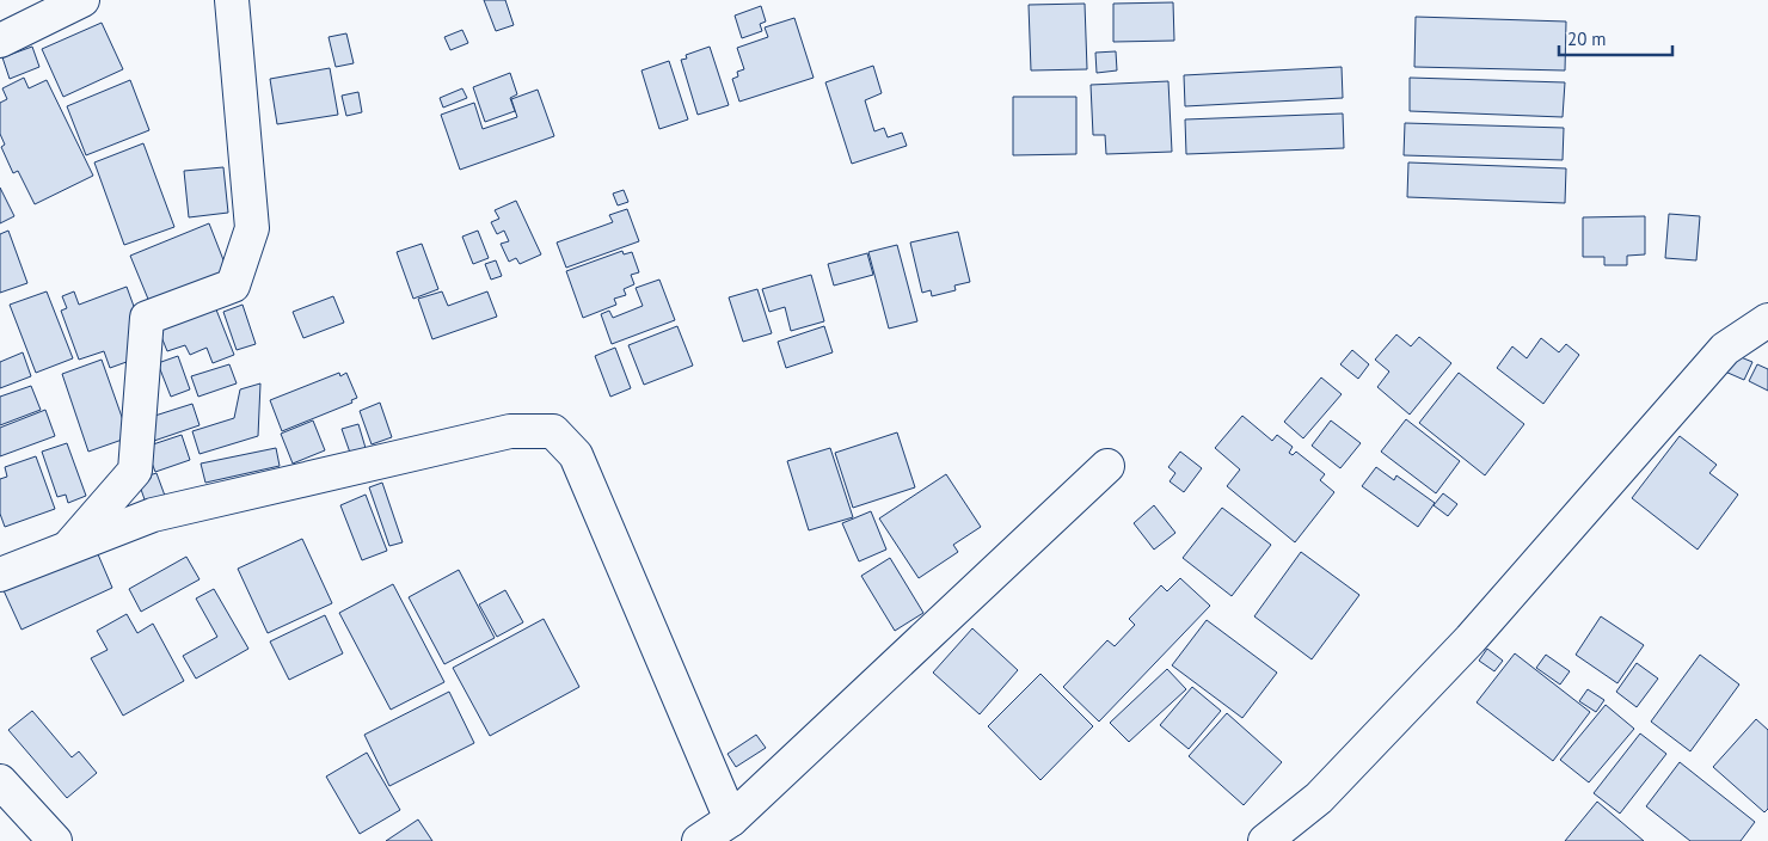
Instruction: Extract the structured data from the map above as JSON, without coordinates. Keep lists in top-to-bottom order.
{
  "scale_bar": "20 m"
}
